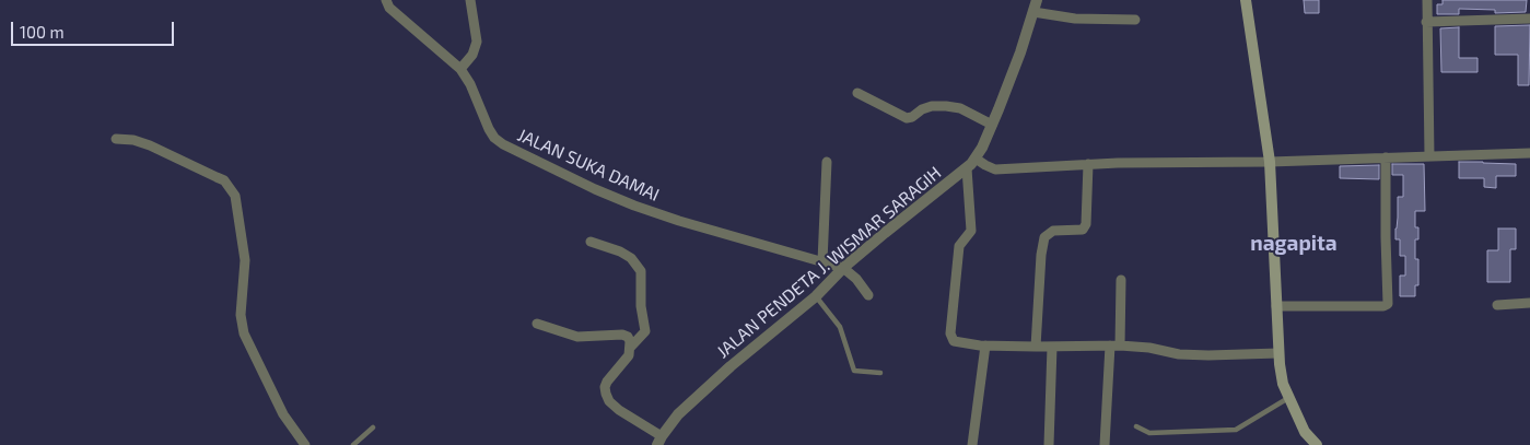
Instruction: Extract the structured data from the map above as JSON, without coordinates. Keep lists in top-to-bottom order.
{
  "streets": {
    "street": ["JALAN SUKA DAMAI", "JALAN PENDETA J. WISMAR SARAGIH"]
  },
  "crossings": [
    ["JALAN SUKA DAMAI", "JALAN PENDETA J. WISMAR SARAGIH"]
  ],
  "districts": ["nagapita"],
  "scale_bar": "100 m"
}
